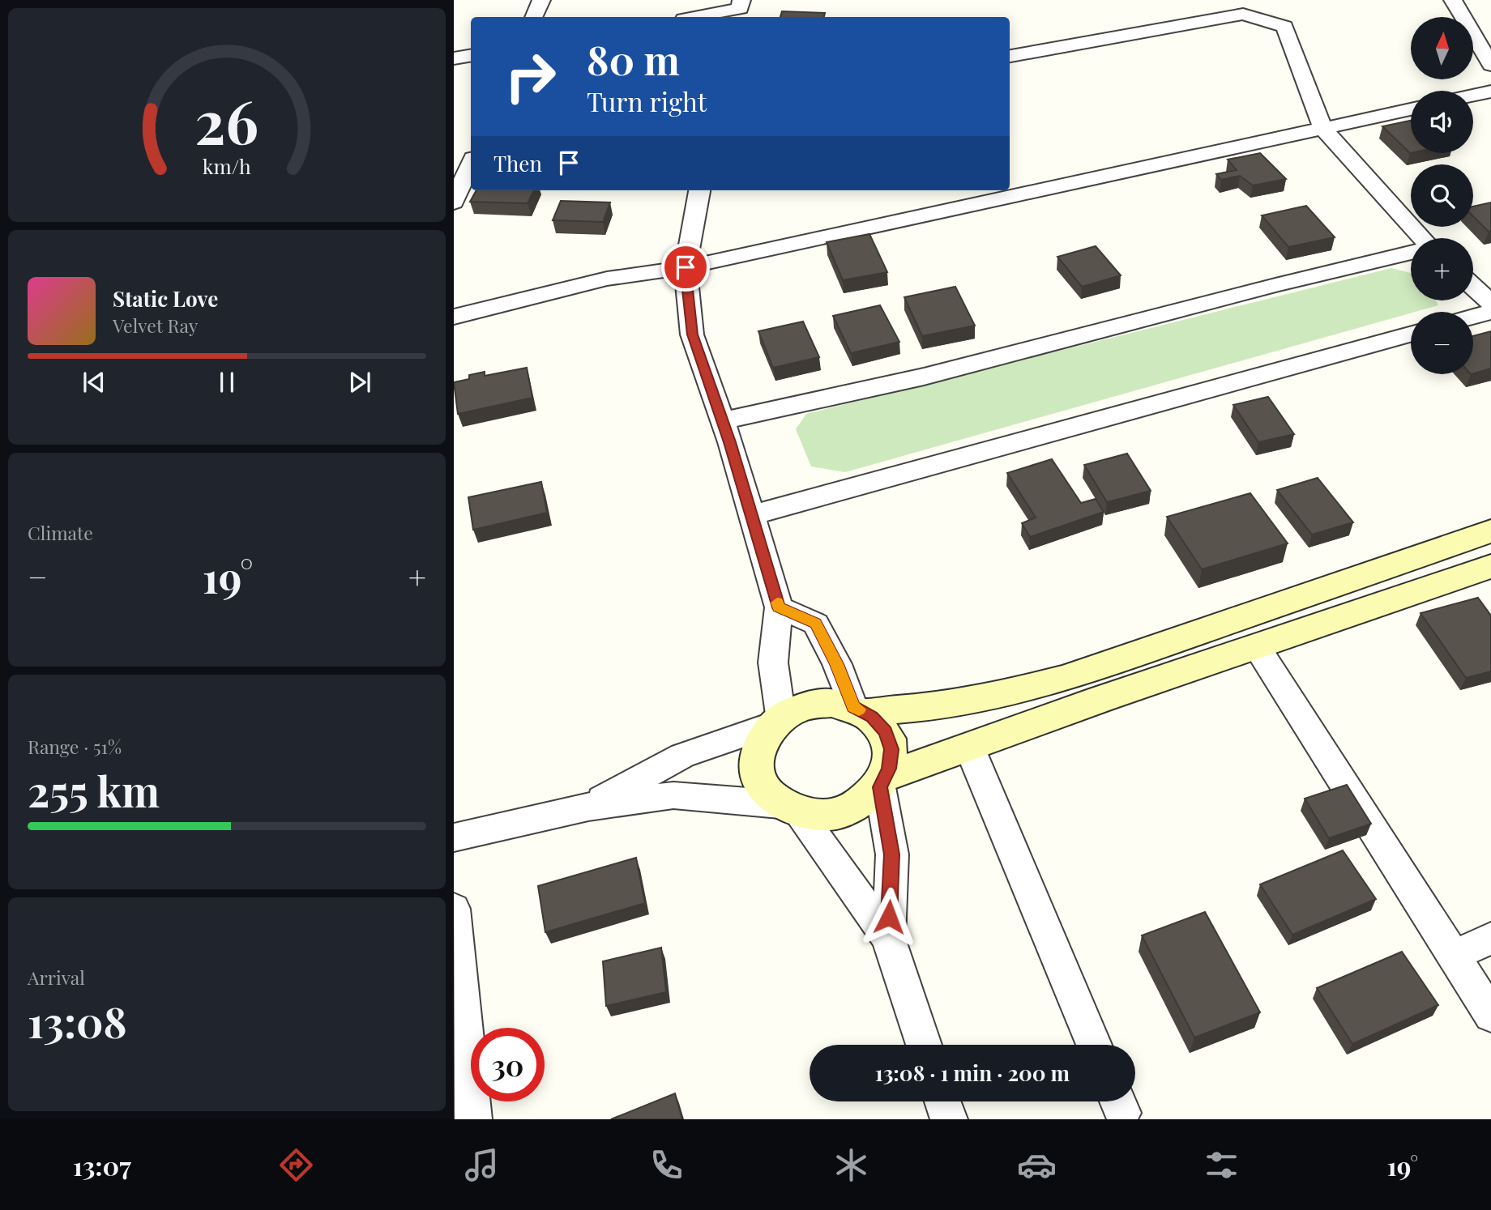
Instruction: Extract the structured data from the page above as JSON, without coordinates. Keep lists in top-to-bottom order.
{
  "north": "top",
  "page": {
    "map_buttons": ["+", "−"],
    "turn": ["80 m", "Turn right"],
    "then": "Then",
    "song": ["Static Love", "Velvet Ray"],
    "tile": [
      "Climate",
      ["Range · 51%", "255 km"],
      ["Arrival", "13:08"]
    ],
    "heat": ["−", "19°", "+"],
    "limit": "30",
    "trip": "13:08 · 1 min · 200 m",
    "tabs": ["13:07", "19°"],
    "gauge": ["26", "km/h"]
  }
}
